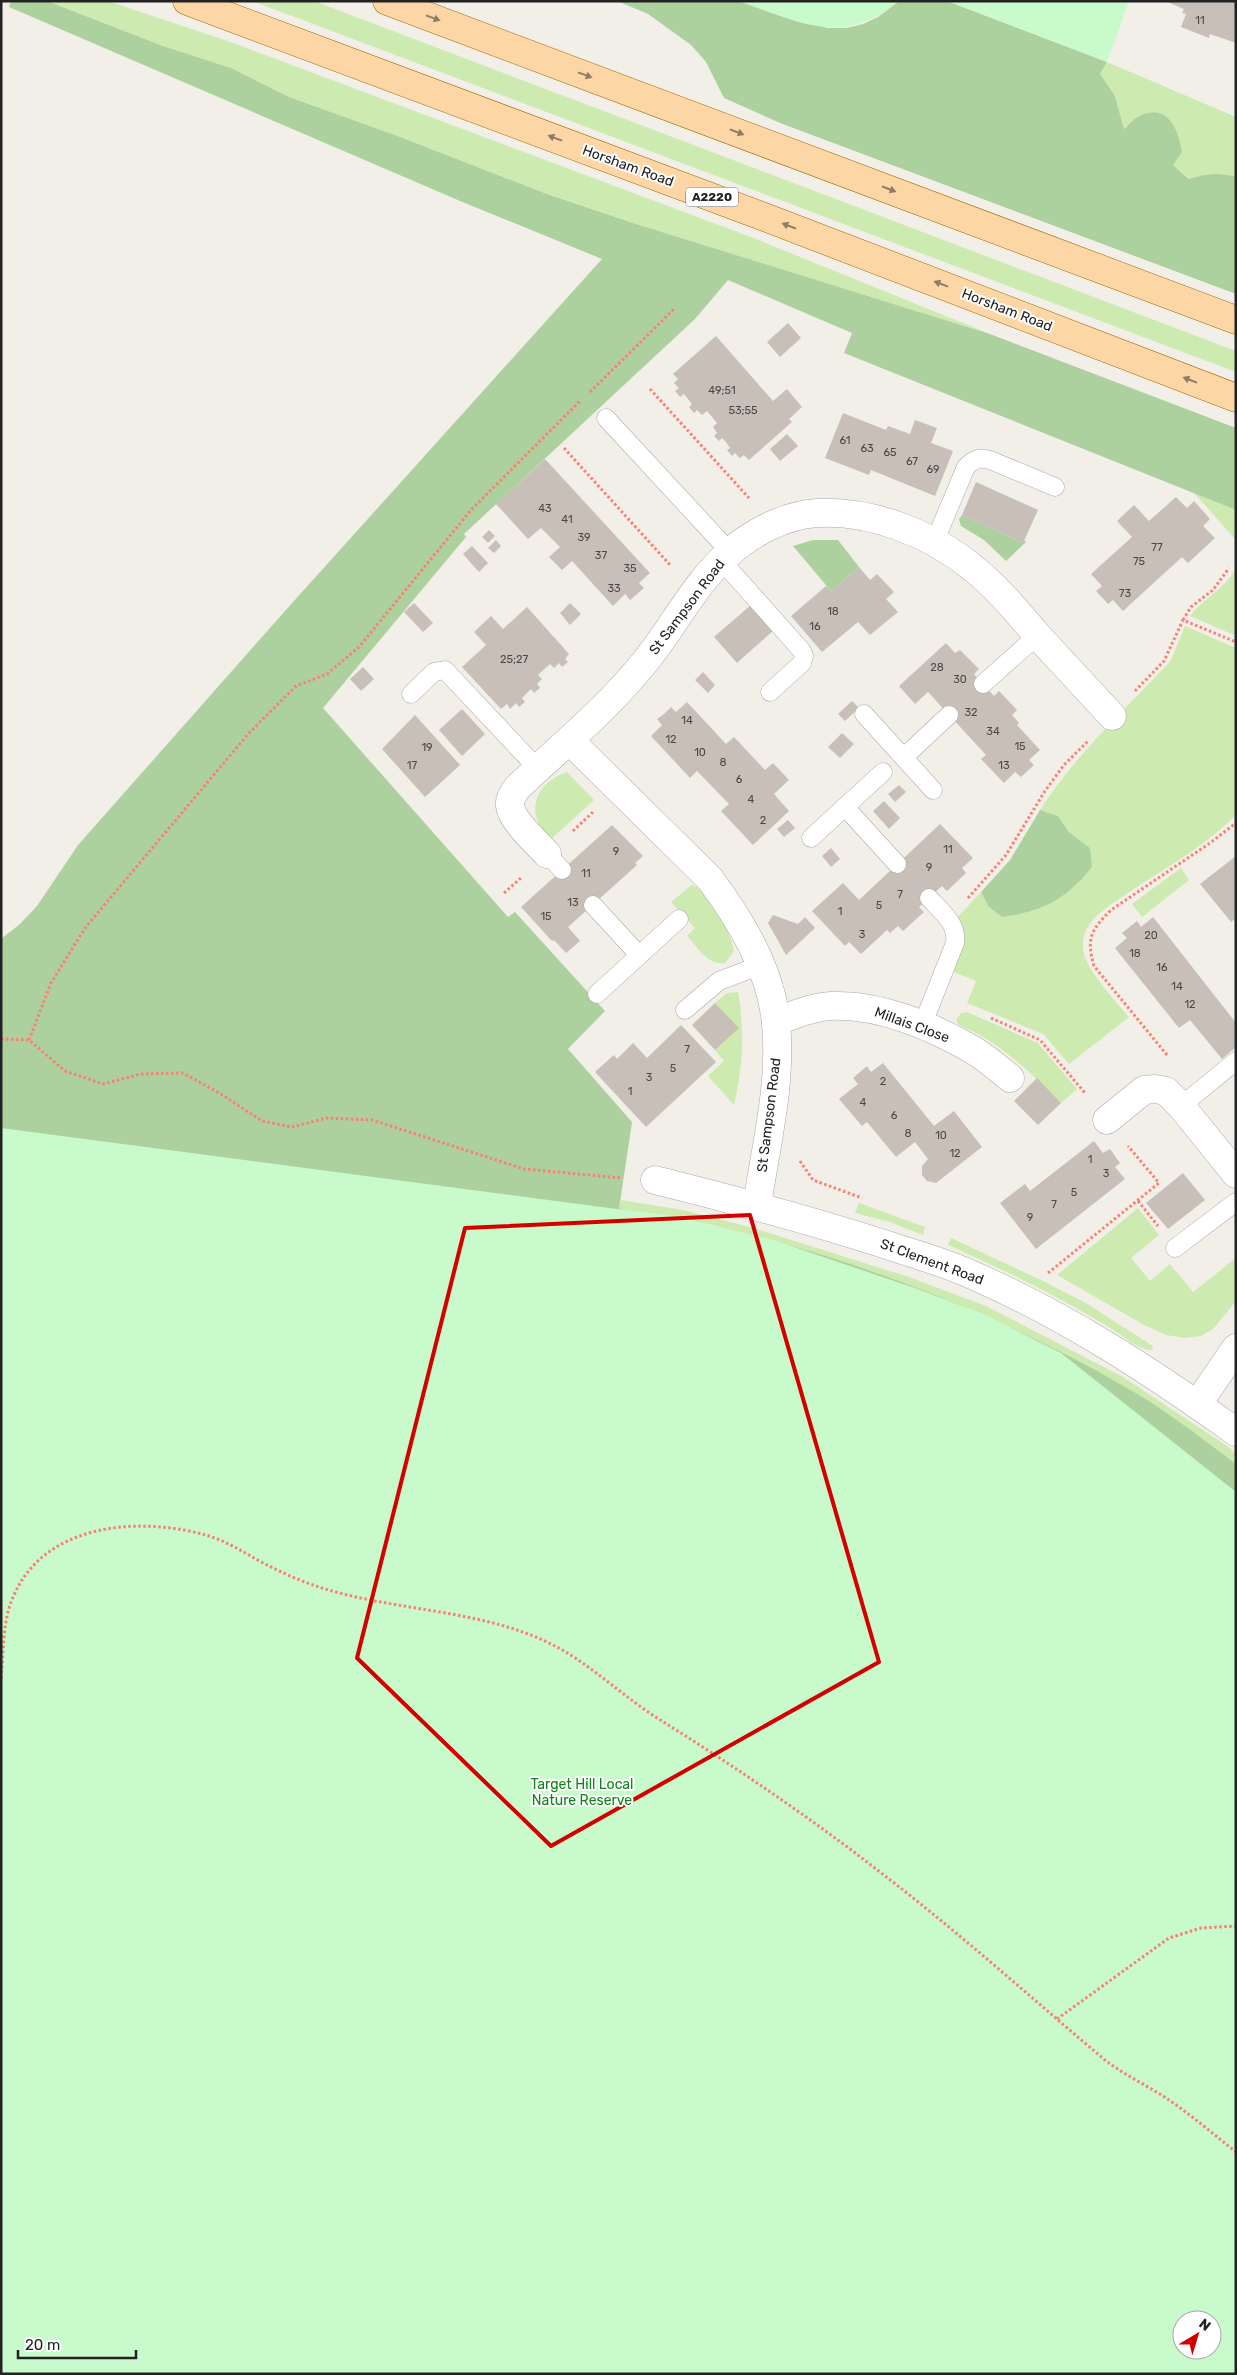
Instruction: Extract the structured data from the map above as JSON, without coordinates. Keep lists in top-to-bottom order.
{
  "streets": {
    "main road": ["Horsham Road", "A2220"],
    "street": ["St Sampson Road", "Millais Close", "St Clement Road"]
  },
  "crossings": [
    ["St Sampson Road", "Millais Close"],
    ["St Sampson Road", "St Clement Road"]
  ],
  "parks": ["Target Hill Local Nature Reserve"],
  "house_numbers": [
    "11",
    "49;51",
    "53;55",
    "61",
    "63",
    "65",
    "67",
    "69",
    "43",
    "41",
    "39",
    "77",
    "37",
    "75",
    "35",
    "33",
    "73",
    "18",
    "16",
    "25;27",
    "28",
    "30",
    "32",
    "14",
    "34",
    "12",
    "15",
    "19",
    "10",
    "8",
    "17",
    "13",
    "6",
    "4",
    "2",
    "11",
    "9",
    "9",
    "11",
    "7",
    "13",
    "5",
    "1",
    "15",
    "3",
    "20",
    "18",
    "16",
    "14",
    "12",
    "7",
    "5",
    "3",
    "2",
    "1",
    "4",
    "6",
    "8",
    "10",
    "12",
    "1",
    "3",
    "5",
    "7",
    "9"
  ],
  "scale_bar": "20 m",
  "north": "top right"
}
